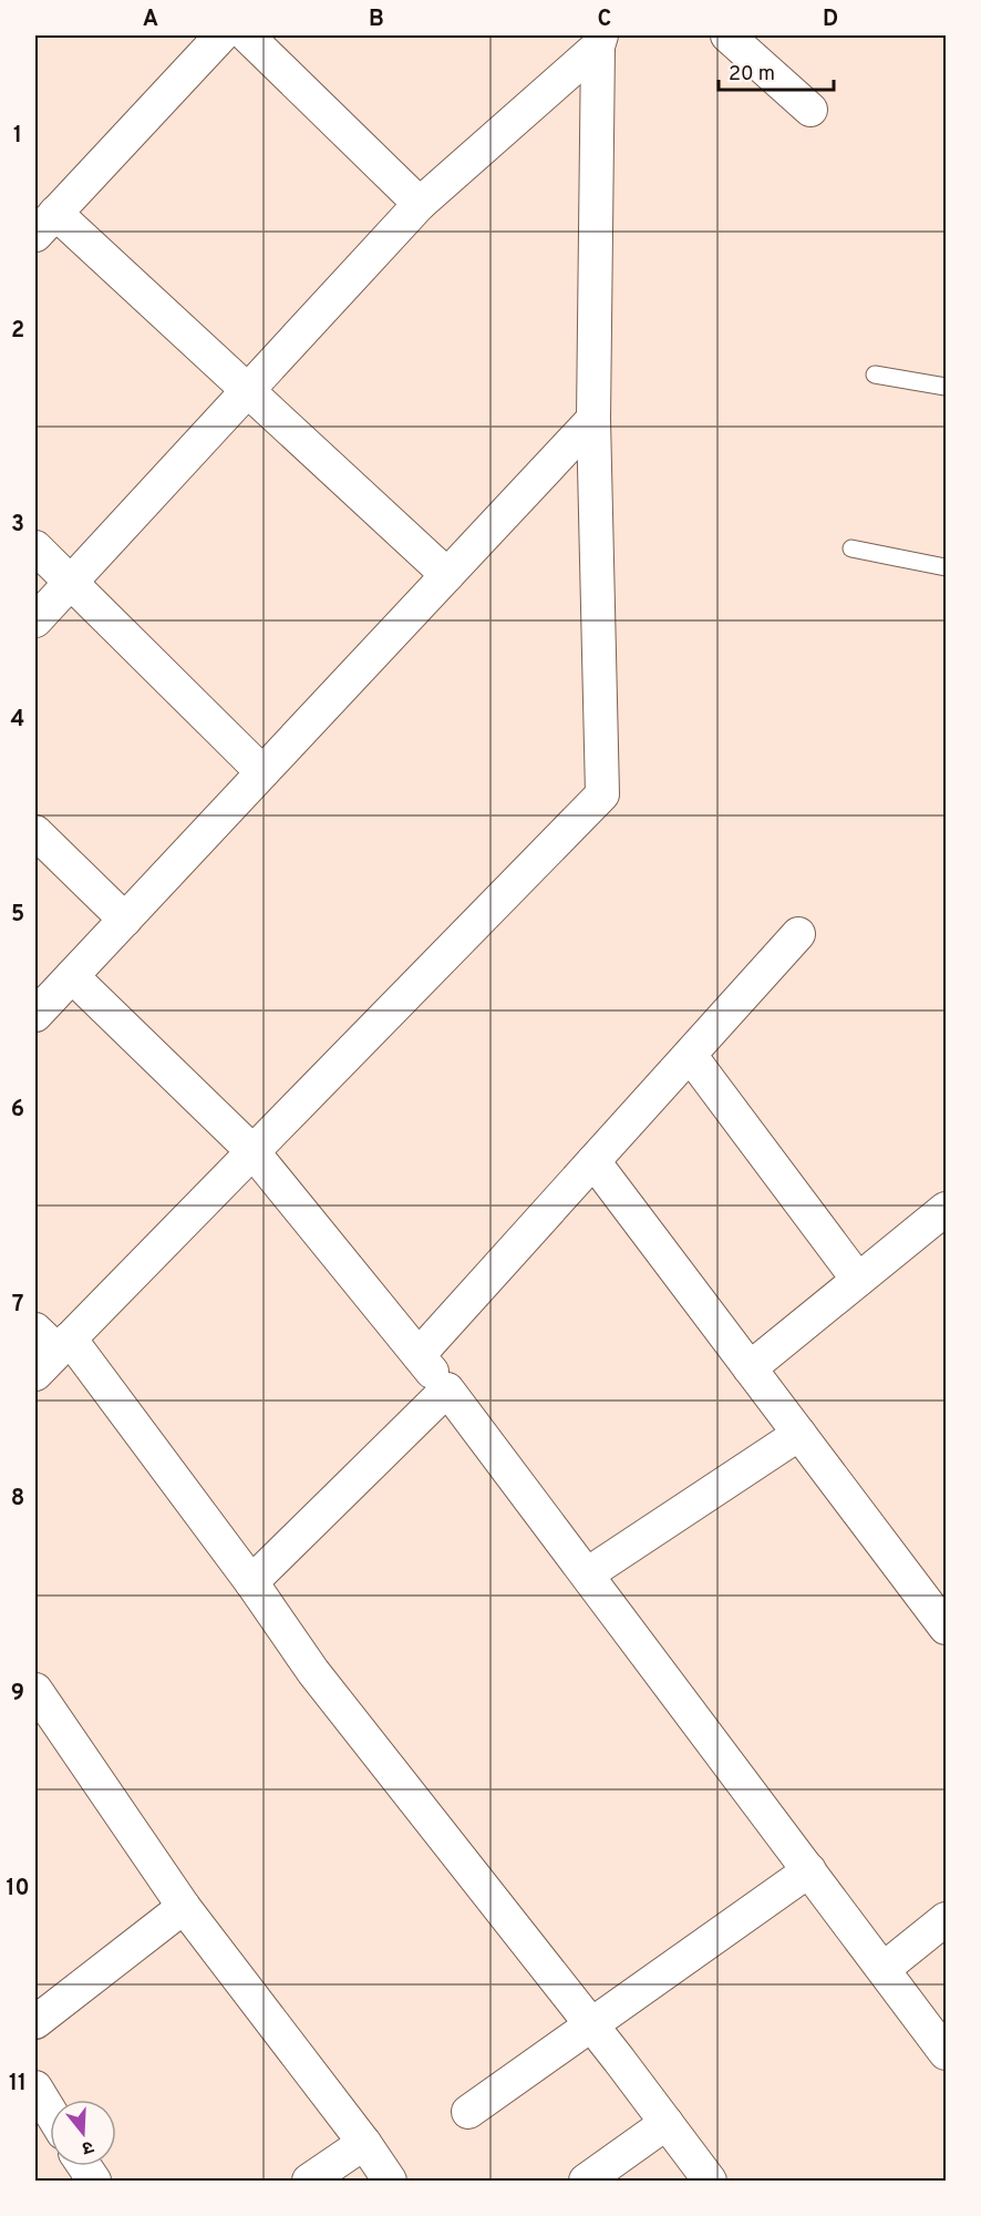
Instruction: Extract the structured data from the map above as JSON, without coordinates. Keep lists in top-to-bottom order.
{
  "scale_bar": "20 m",
  "north": "bottom",
  "grid": {
    "columns": [
      "A",
      "B",
      "C",
      "D"
    ],
    "rows": [
      "1",
      "2",
      "3",
      "4",
      "5",
      "6",
      "7",
      "8",
      "9",
      "10",
      "11"
    ]
  }
}
